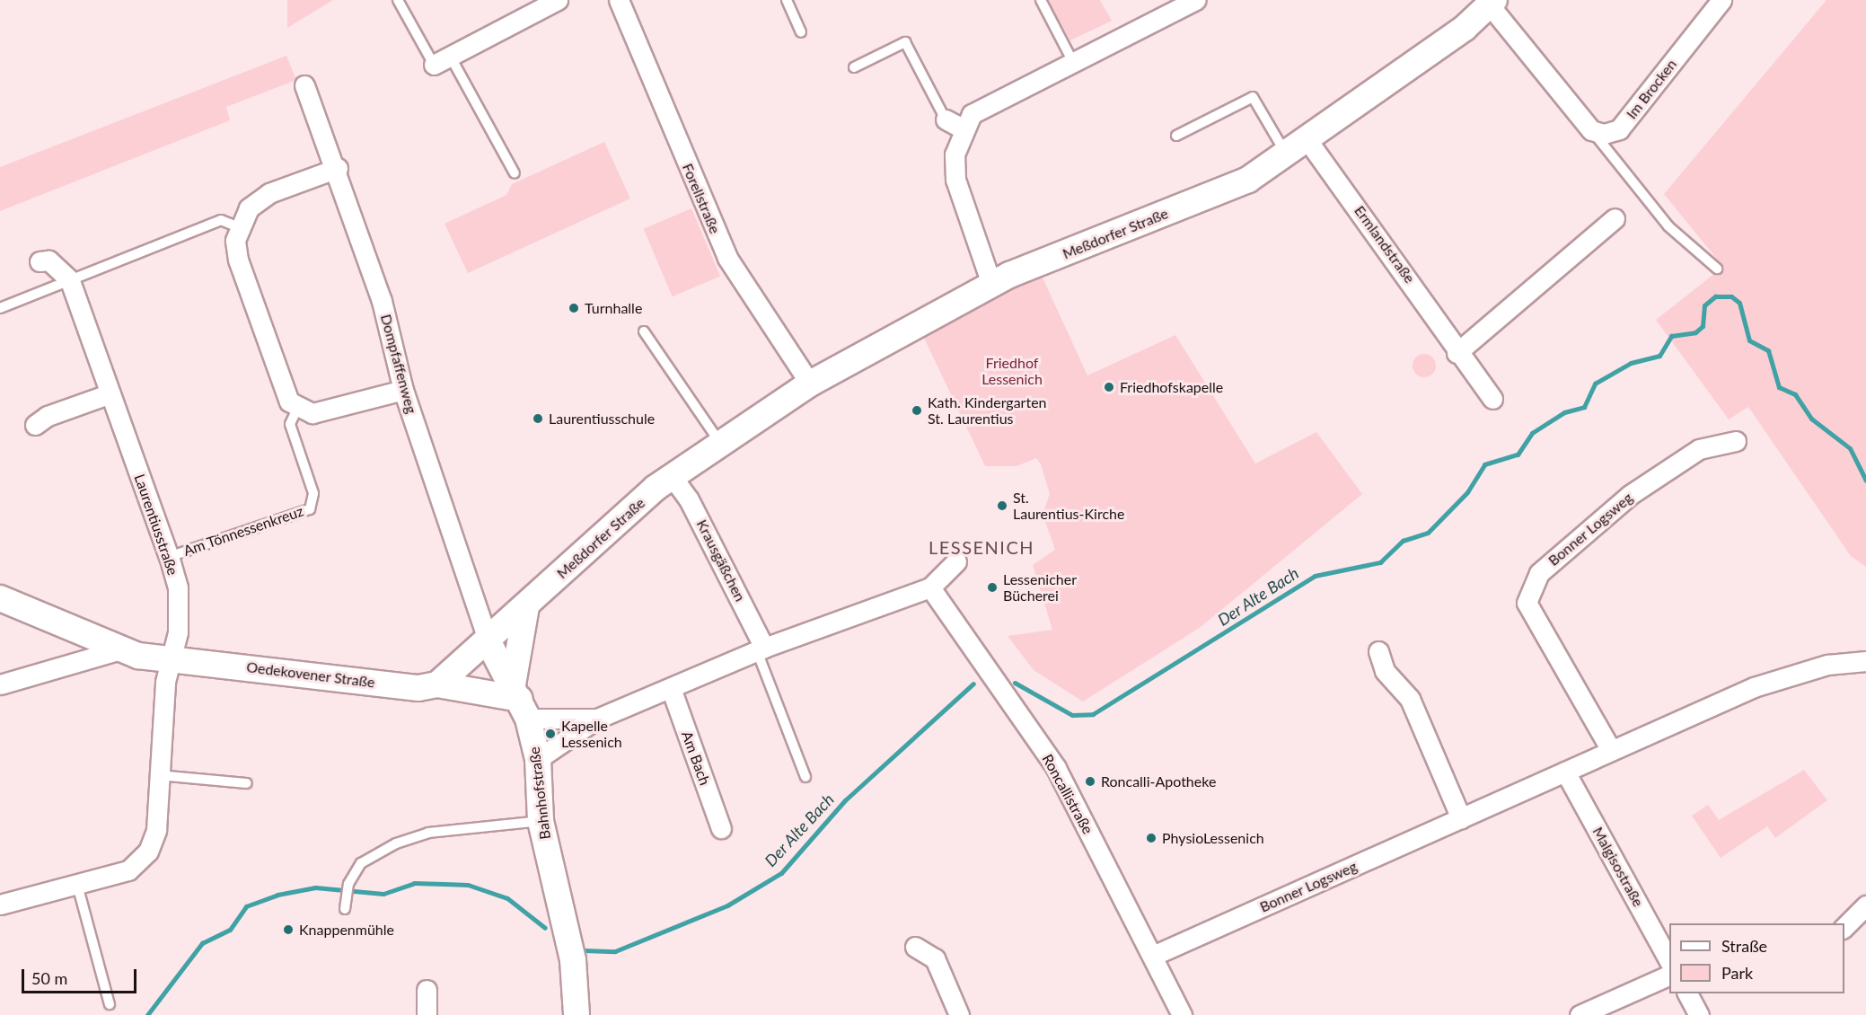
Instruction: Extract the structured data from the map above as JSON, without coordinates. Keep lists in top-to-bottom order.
{
  "streets": {
    "street": [
      "Im Brocken",
      "Forellstraße",
      "Meßdorfer Straße",
      "Ermlandstraße",
      "Dompfaffenweg",
      "Laurentiusstraße",
      "Bonner Logsweg",
      "Krausgäßchen",
      "Oedekovener Straße",
      "Am Bach",
      "Bahnhofstraße",
      "Roncallistraße",
      "Malgisostraße"
    ],
    "lane": ["Am Tönnessenkreuz"]
  },
  "crossings": [
    ["Forellstraße", "Meßdorfer Straße"],
    ["Meßdorfer Straße", "Ermlandstraße"],
    ["Meßdorfer Straße", "Dompfaffenweg"],
    ["Meßdorfer Straße", "Krausgäßchen"],
    ["Meßdorfer Straße", "Bahnhofstraße"],
    ["Dompfaffenweg", "Bahnhofstraße"],
    ["Laurentiusstraße", "Am Tönnessenkreuz"],
    ["Laurentiusstraße", "Oedekovener Straße"],
    ["Bonner Logsweg", "Roncallistraße"],
    ["Bonner Logsweg", "Malgisostraße"],
    ["Oedekovener Straße", "Bahnhofstraße"]
  ],
  "districts": ["LESSENICH"],
  "water": ["Der Alte Bach"],
  "parks": ["Friedhof Lessenich"],
  "places": [
    "Turnhalle",
    "Friedhofskapelle",
    "Kath. Kindergarten St. Laurentius",
    "Laurentiusschule",
    "St. Laurentius-Kirche",
    "Lessenicher Bücherei",
    "Kapelle Lessenich",
    "Roncalli-Apotheke",
    "PhysioLessenich",
    "Knappenmühle"
  ],
  "legend": ["Straße", "Park"],
  "scale_bar": "50 m"
}
